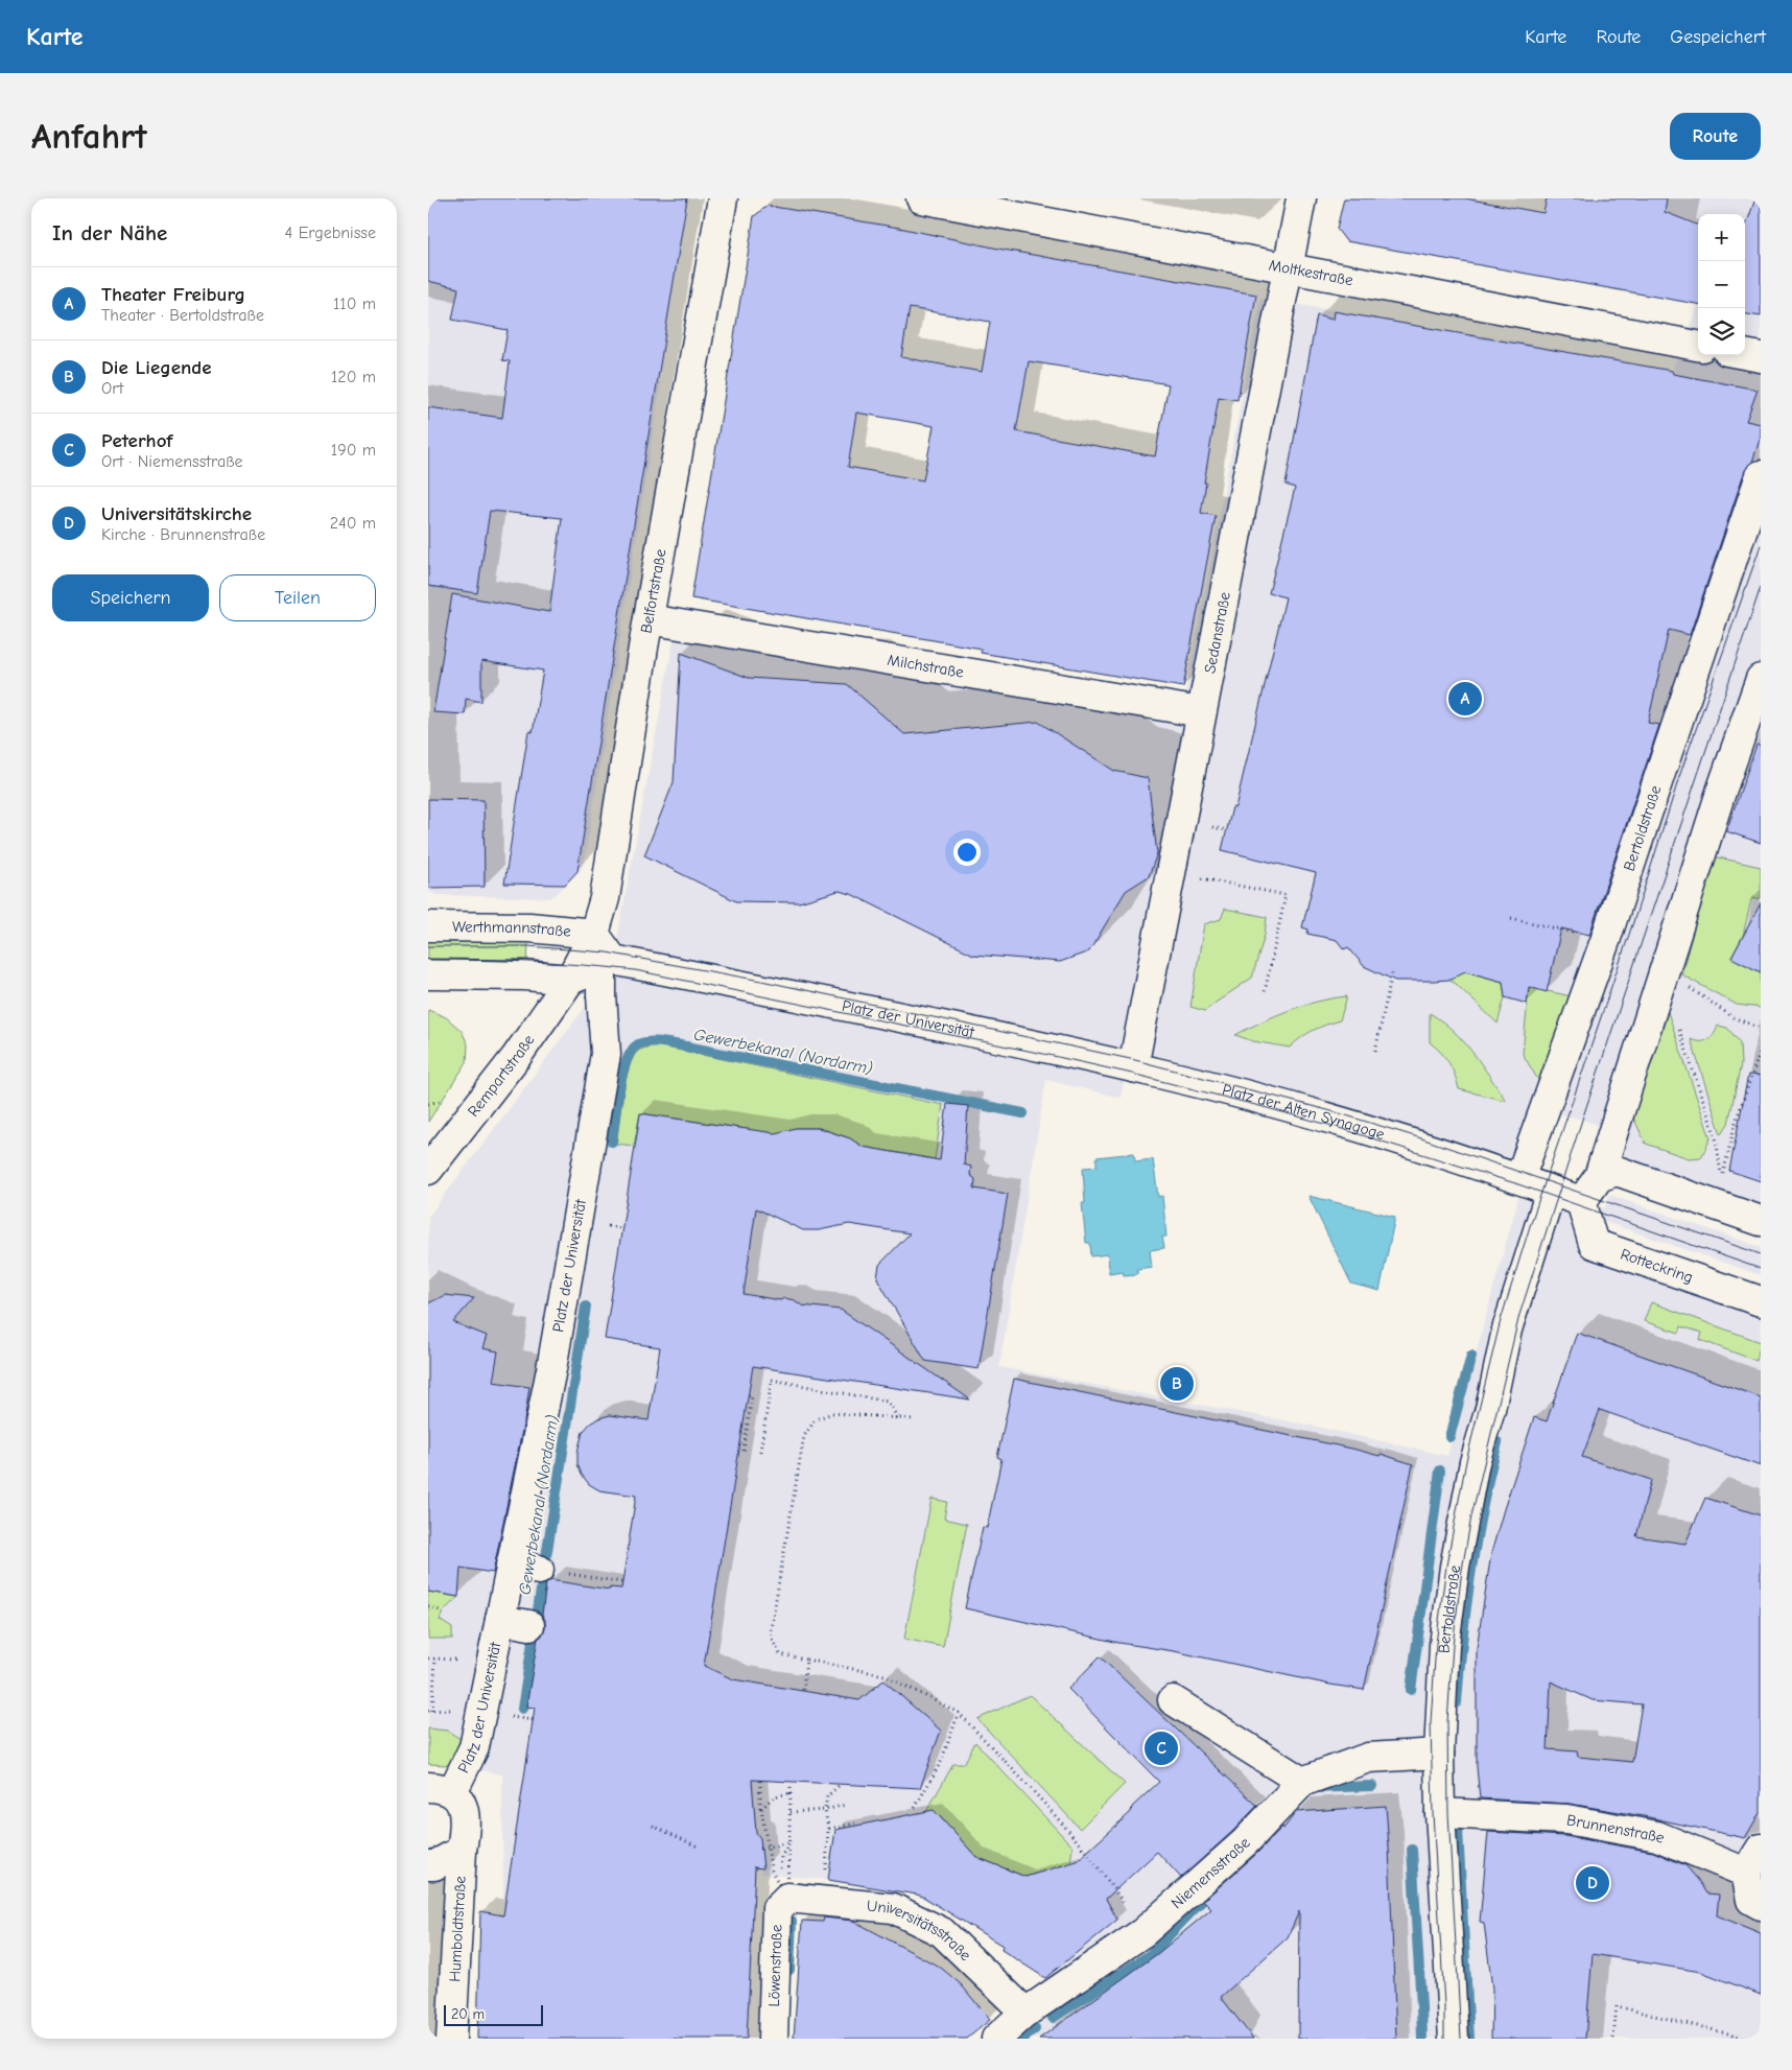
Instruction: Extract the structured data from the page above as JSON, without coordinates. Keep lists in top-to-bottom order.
{
  "streets": {
    "street": [
      "Moltkestraße",
      "Belfortstraße",
      "Sedanstraße",
      "Milchstraße",
      "Bertoldstraße",
      "Werthmannstraße",
      "Platz der Universität",
      "Rempartstraße",
      "Platz der Alten Synagoge",
      "Rotteckring",
      "Brunnenstraße",
      "Niemensstraße",
      "Humboldtstraße",
      "Universitätsstraße",
      "Löwenstraße"
    ]
  },
  "crossings": [
    ["Moltkestraße", "Sedanstraße"],
    ["Belfortstraße", "Milchstraße"],
    ["Belfortstraße", "Werthmannstraße"],
    ["Belfortstraße", "Rempartstraße"],
    ["Sedanstraße", "Milchstraße"],
    ["Sedanstraße", "Platz der Alten Synagoge"],
    ["Bertoldstraße", "Platz der Alten Synagoge"],
    ["Bertoldstraße", "Brunnenstraße"],
    ["Bertoldstraße", "Niemensstraße"],
    ["Platz der Universität", "Platz der Alten Synagoge"],
    ["Platz der Universität", "Humboldtstraße"],
    ["Niemensstraße", "Universitätsstraße"],
    ["Universitätsstraße", "Löwenstraße"]
  ],
  "water": ["Gewerbekanal (Nordarm)"],
  "scale_bar": "20 m",
  "page": {
    "header": "Karte",
    "nav": ["Karte", "Route", "Gespeichert"],
    "buttons": [
      "Route",
      ["Speichern", "Teilen"]
    ],
    "title": "Anfahrt",
    "heading": ["In der Nähe", "4 Ergebnisse"],
    "map_buttons": ["+", "−"],
    "list": [
      {
        "mark": "A",
        "name": "Theater Freiburg",
        "note": "Theater · Bertoldstraße",
        "value": "110 m"
      },
      {
        "mark": "B",
        "name": "Die Liegende",
        "note": "Ort",
        "value": "120 m"
      },
      {
        "mark": "C",
        "name": "Peterhof",
        "note": "Ort · Niemensstraße",
        "value": "190 m"
      },
      {
        "mark": "D",
        "name": "Universitätskirche",
        "note": "Kirche · Brunnenstraße",
        "value": "240 m"
      }
    ],
    "pins": [
      "A",
      "B",
      "C",
      "D"
    ],
    "scale": "20 m"
  }
}
